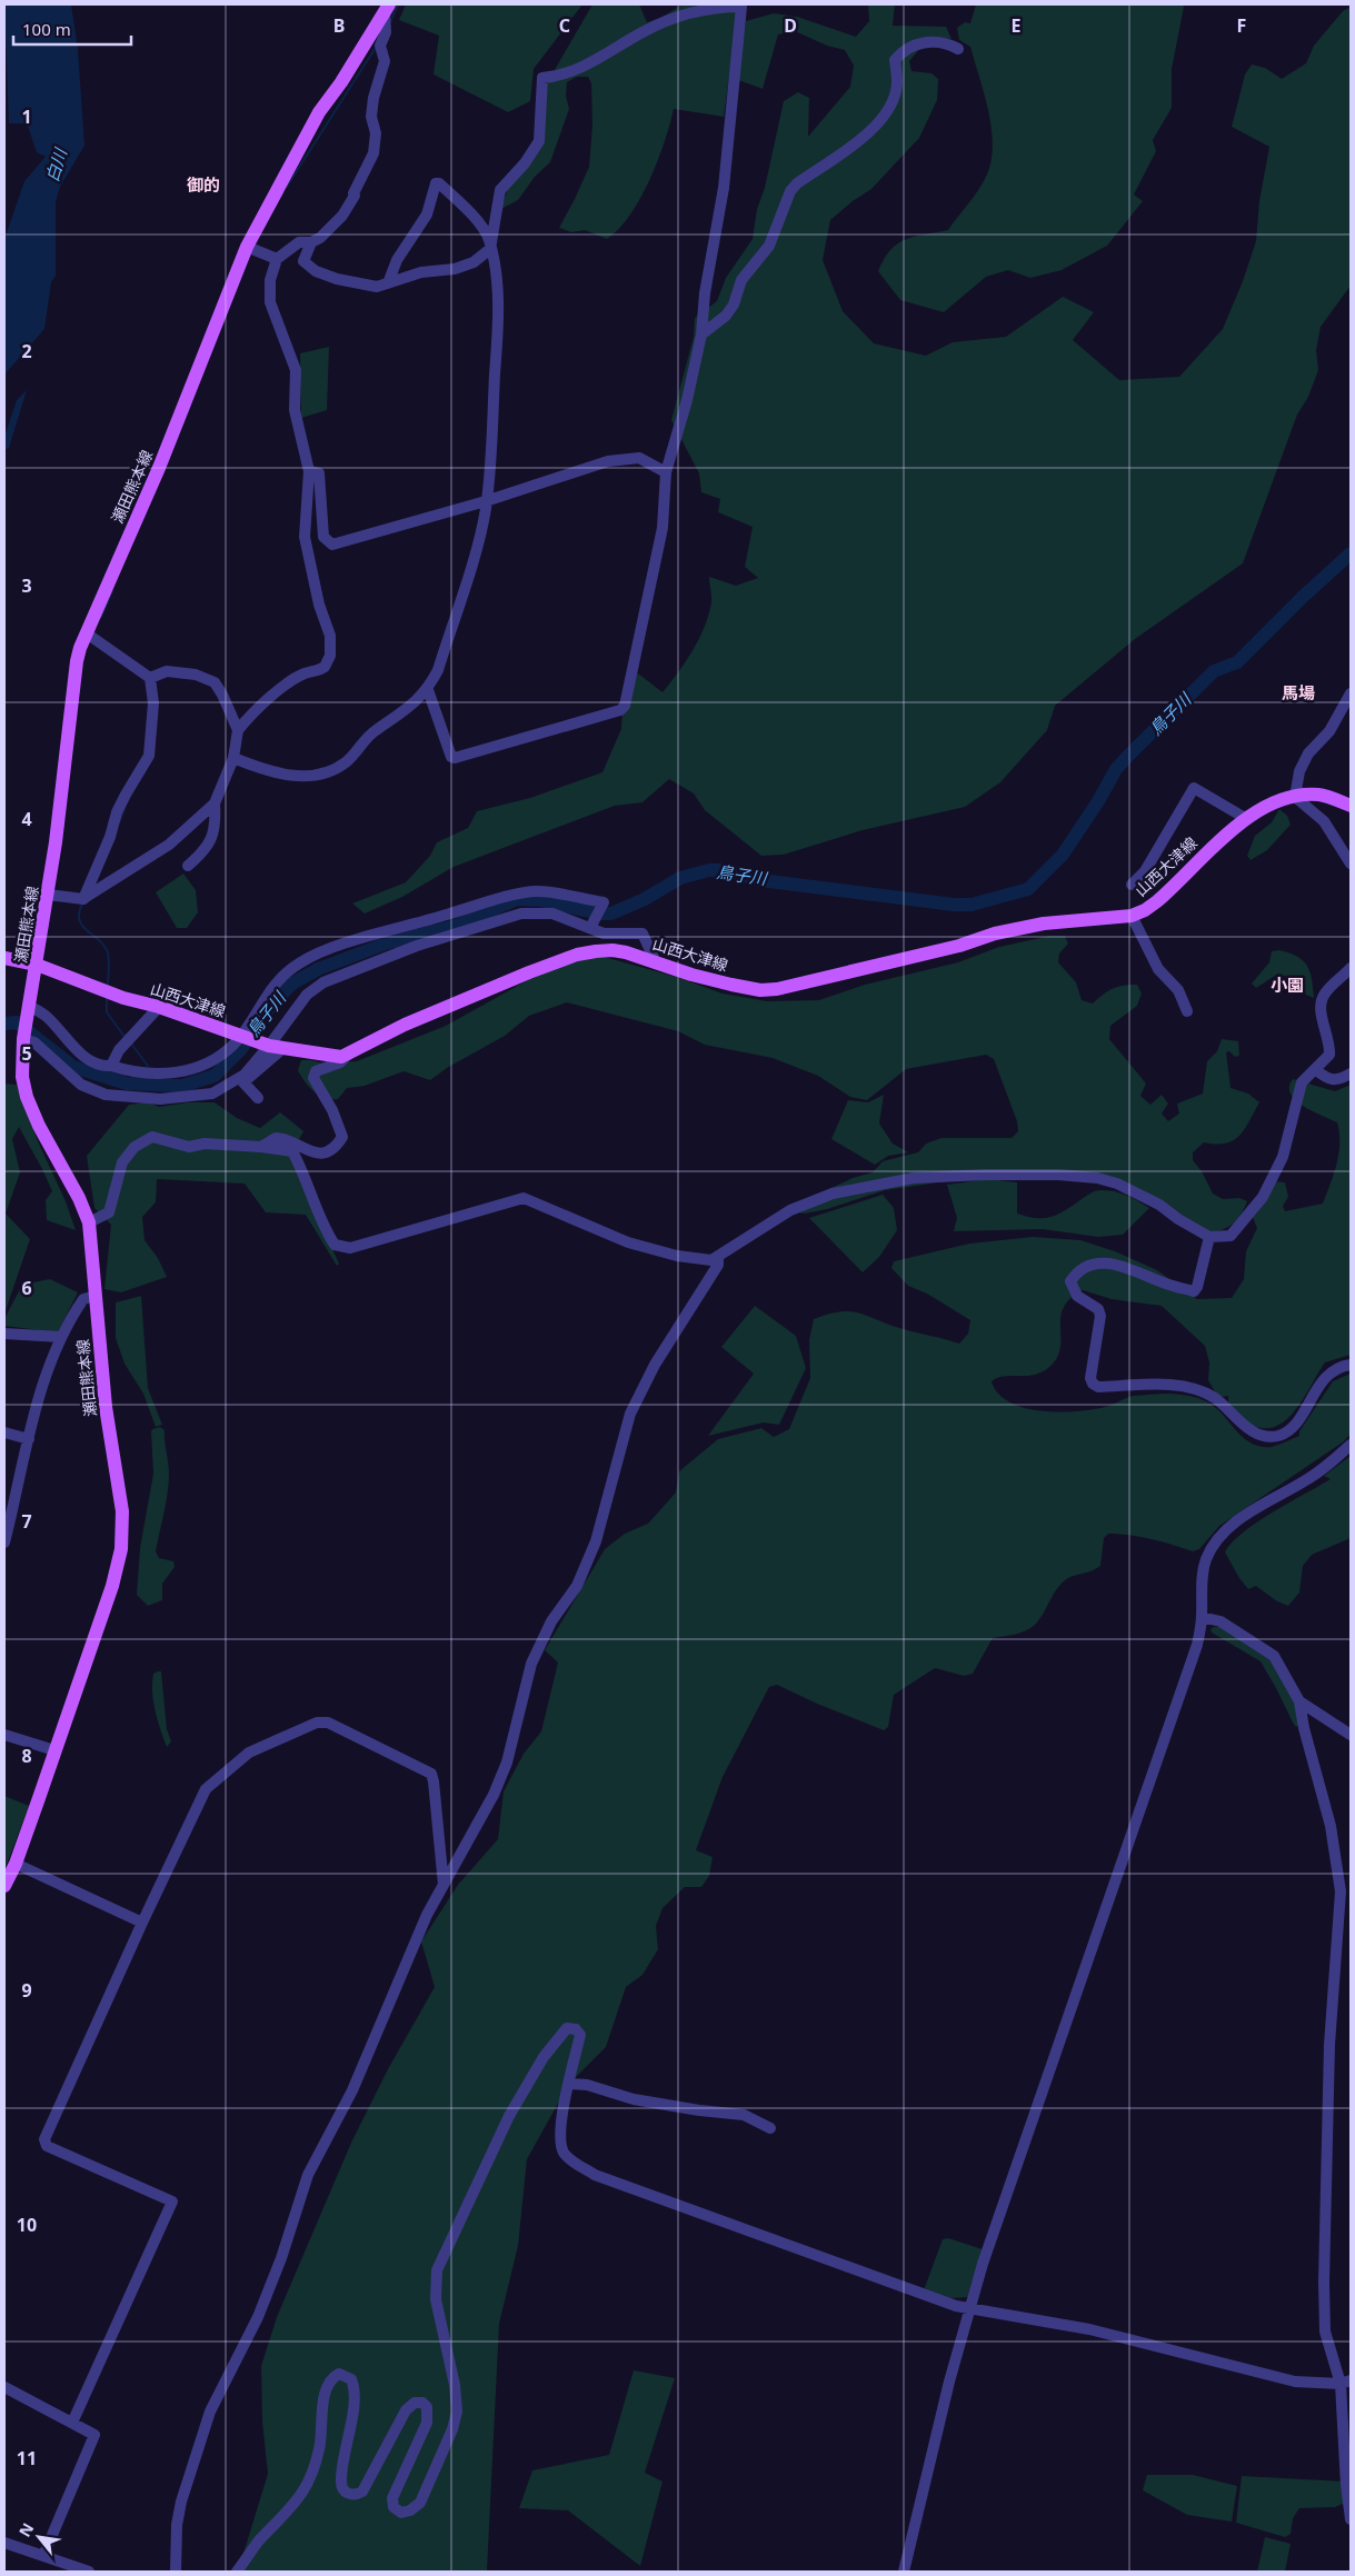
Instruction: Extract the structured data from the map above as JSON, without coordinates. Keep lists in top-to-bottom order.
{
  "streets": {
    "main road": ["瀬田熊本線", "山西大津線"]
  },
  "crossings": [
    ["瀬田熊本線", "山西大津線"]
  ],
  "districts": ["御的", "馬場", "小園"],
  "water": ["白川", "鳥子川"],
  "scale_bar": "100 m",
  "north": "top left",
  "grid": {
    "columns": [
      "B",
      "C",
      "D",
      "E",
      "F"
    ],
    "rows": [
      "1",
      "2",
      "3",
      "4",
      "5",
      "6",
      "7",
      "8",
      "9",
      "10",
      "11"
    ]
  }
}
